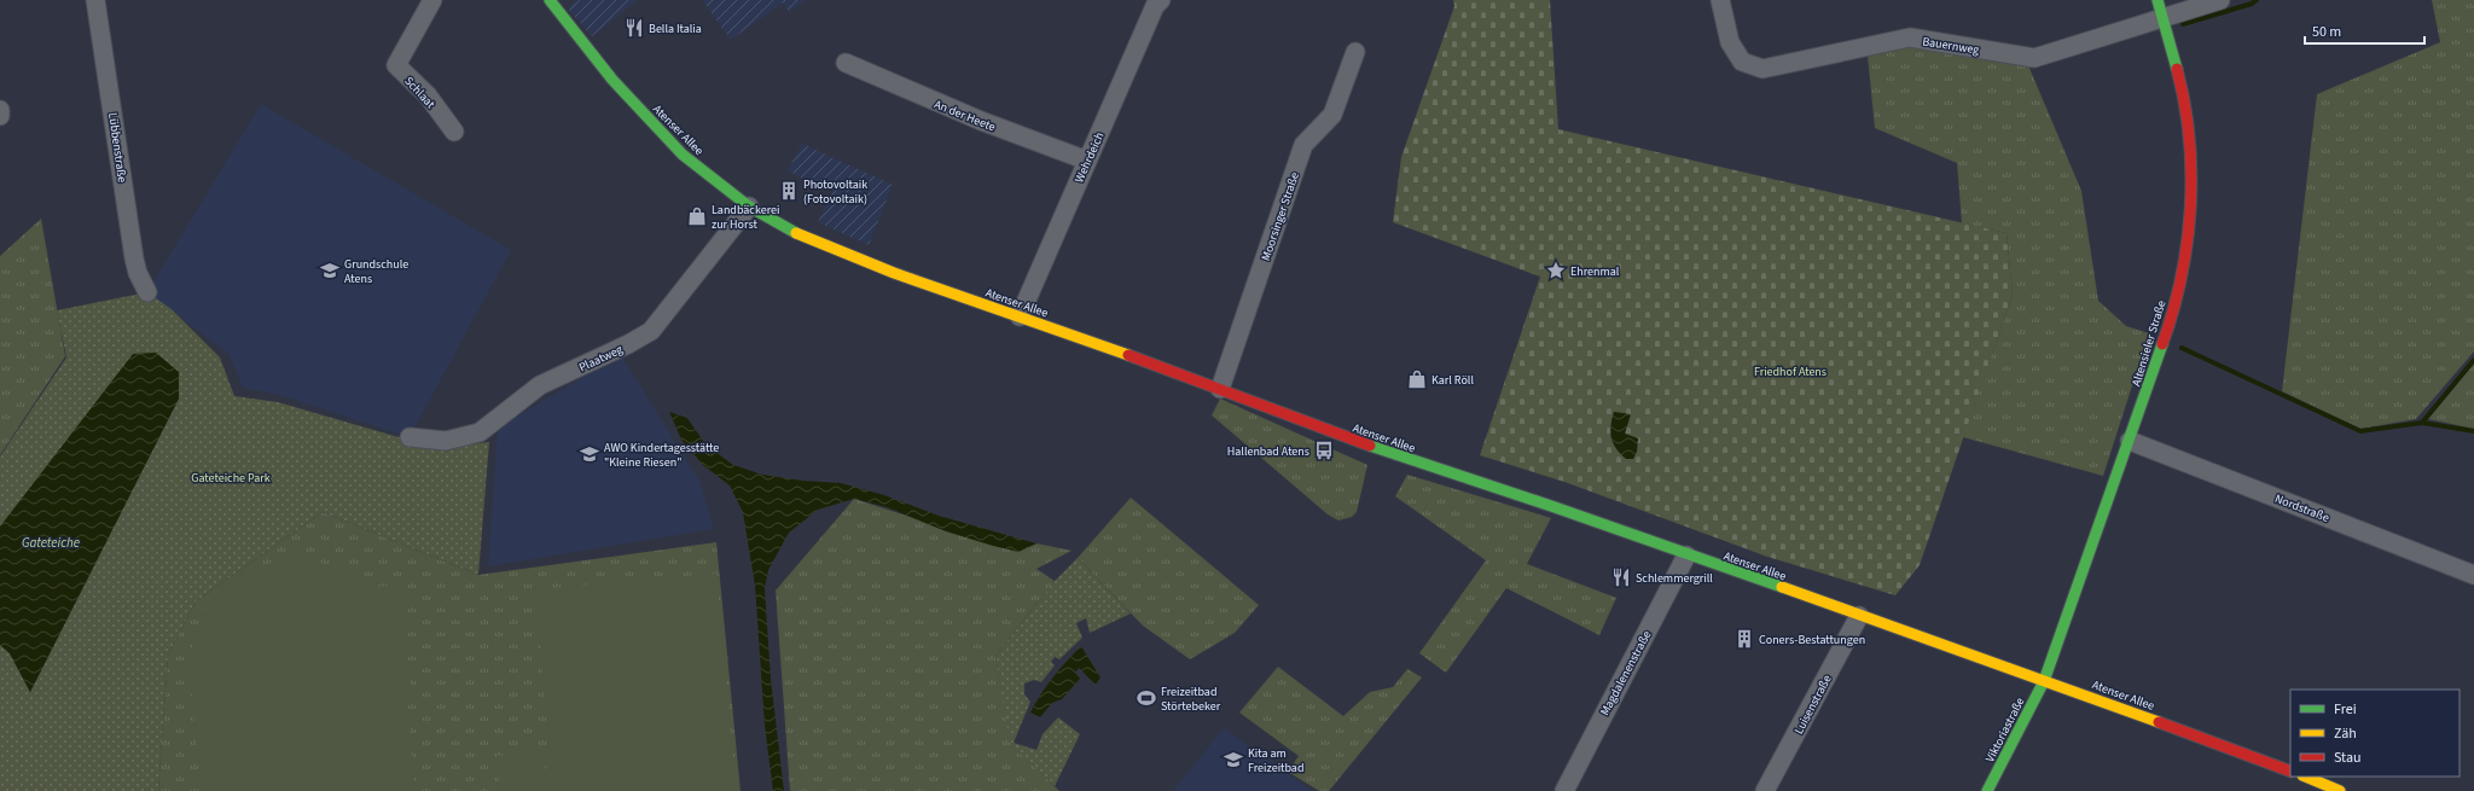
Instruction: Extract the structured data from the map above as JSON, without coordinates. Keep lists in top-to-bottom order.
{
  "streets": {
    "street": [
      "Bauernweg",
      "Schlaat",
      "An der Heete",
      "Atenser Allee",
      "Lübbenstraße",
      "Wehrdeich",
      "Moorsinger Straße",
      "Altensieler Straße",
      "Plaatweg",
      "Nordstraße",
      "Magdalenenstraße",
      "Luisenstraße",
      "Viktoriastraße"
    ]
  },
  "crossings": [
    ["Bauernweg", "Altensieler Straße"],
    ["An der Heete", "Wehrdeich"],
    ["Atenser Allee", "Wehrdeich"],
    ["Atenser Allee", "Moorsinger Straße"],
    ["Atenser Allee", "Altensieler Straße"],
    ["Atenser Allee", "Plaatweg"],
    ["Atenser Allee", "Magdalenenstraße"],
    ["Atenser Allee", "Luisenstraße"],
    ["Atenser Allee", "Viktoriastraße"],
    ["Altensieler Straße", "Nordstraße"],
    ["Altensieler Straße", "Viktoriastraße"]
  ],
  "water": ["Gateteiche"],
  "parks": ["Friedhof Atens", "Gateteiche Park"],
  "places": {
    "restaurant": ["Bella Italia", "Schlemmergrill"],
    "building": ["Photovoltaik (Fotovoltaik)", "Coners-Bestattungen"],
    "shop": ["Landbäckerei zur Horst", "Karl Röll"],
    "school or university": ["Grundschule Atens", "AWO Kindertagesstätte \"Kleine Riesen\"", "Kita am Freizeitbad"],
    "place": ["Ehrenmal"],
    "bus stop": ["Hallenbad Atens"],
    "sports": ["Freizeitbad Störtebeker"]
  },
  "legend": ["Frei", "Zäh", "Stau"],
  "scale_bar": "50 m"
}
